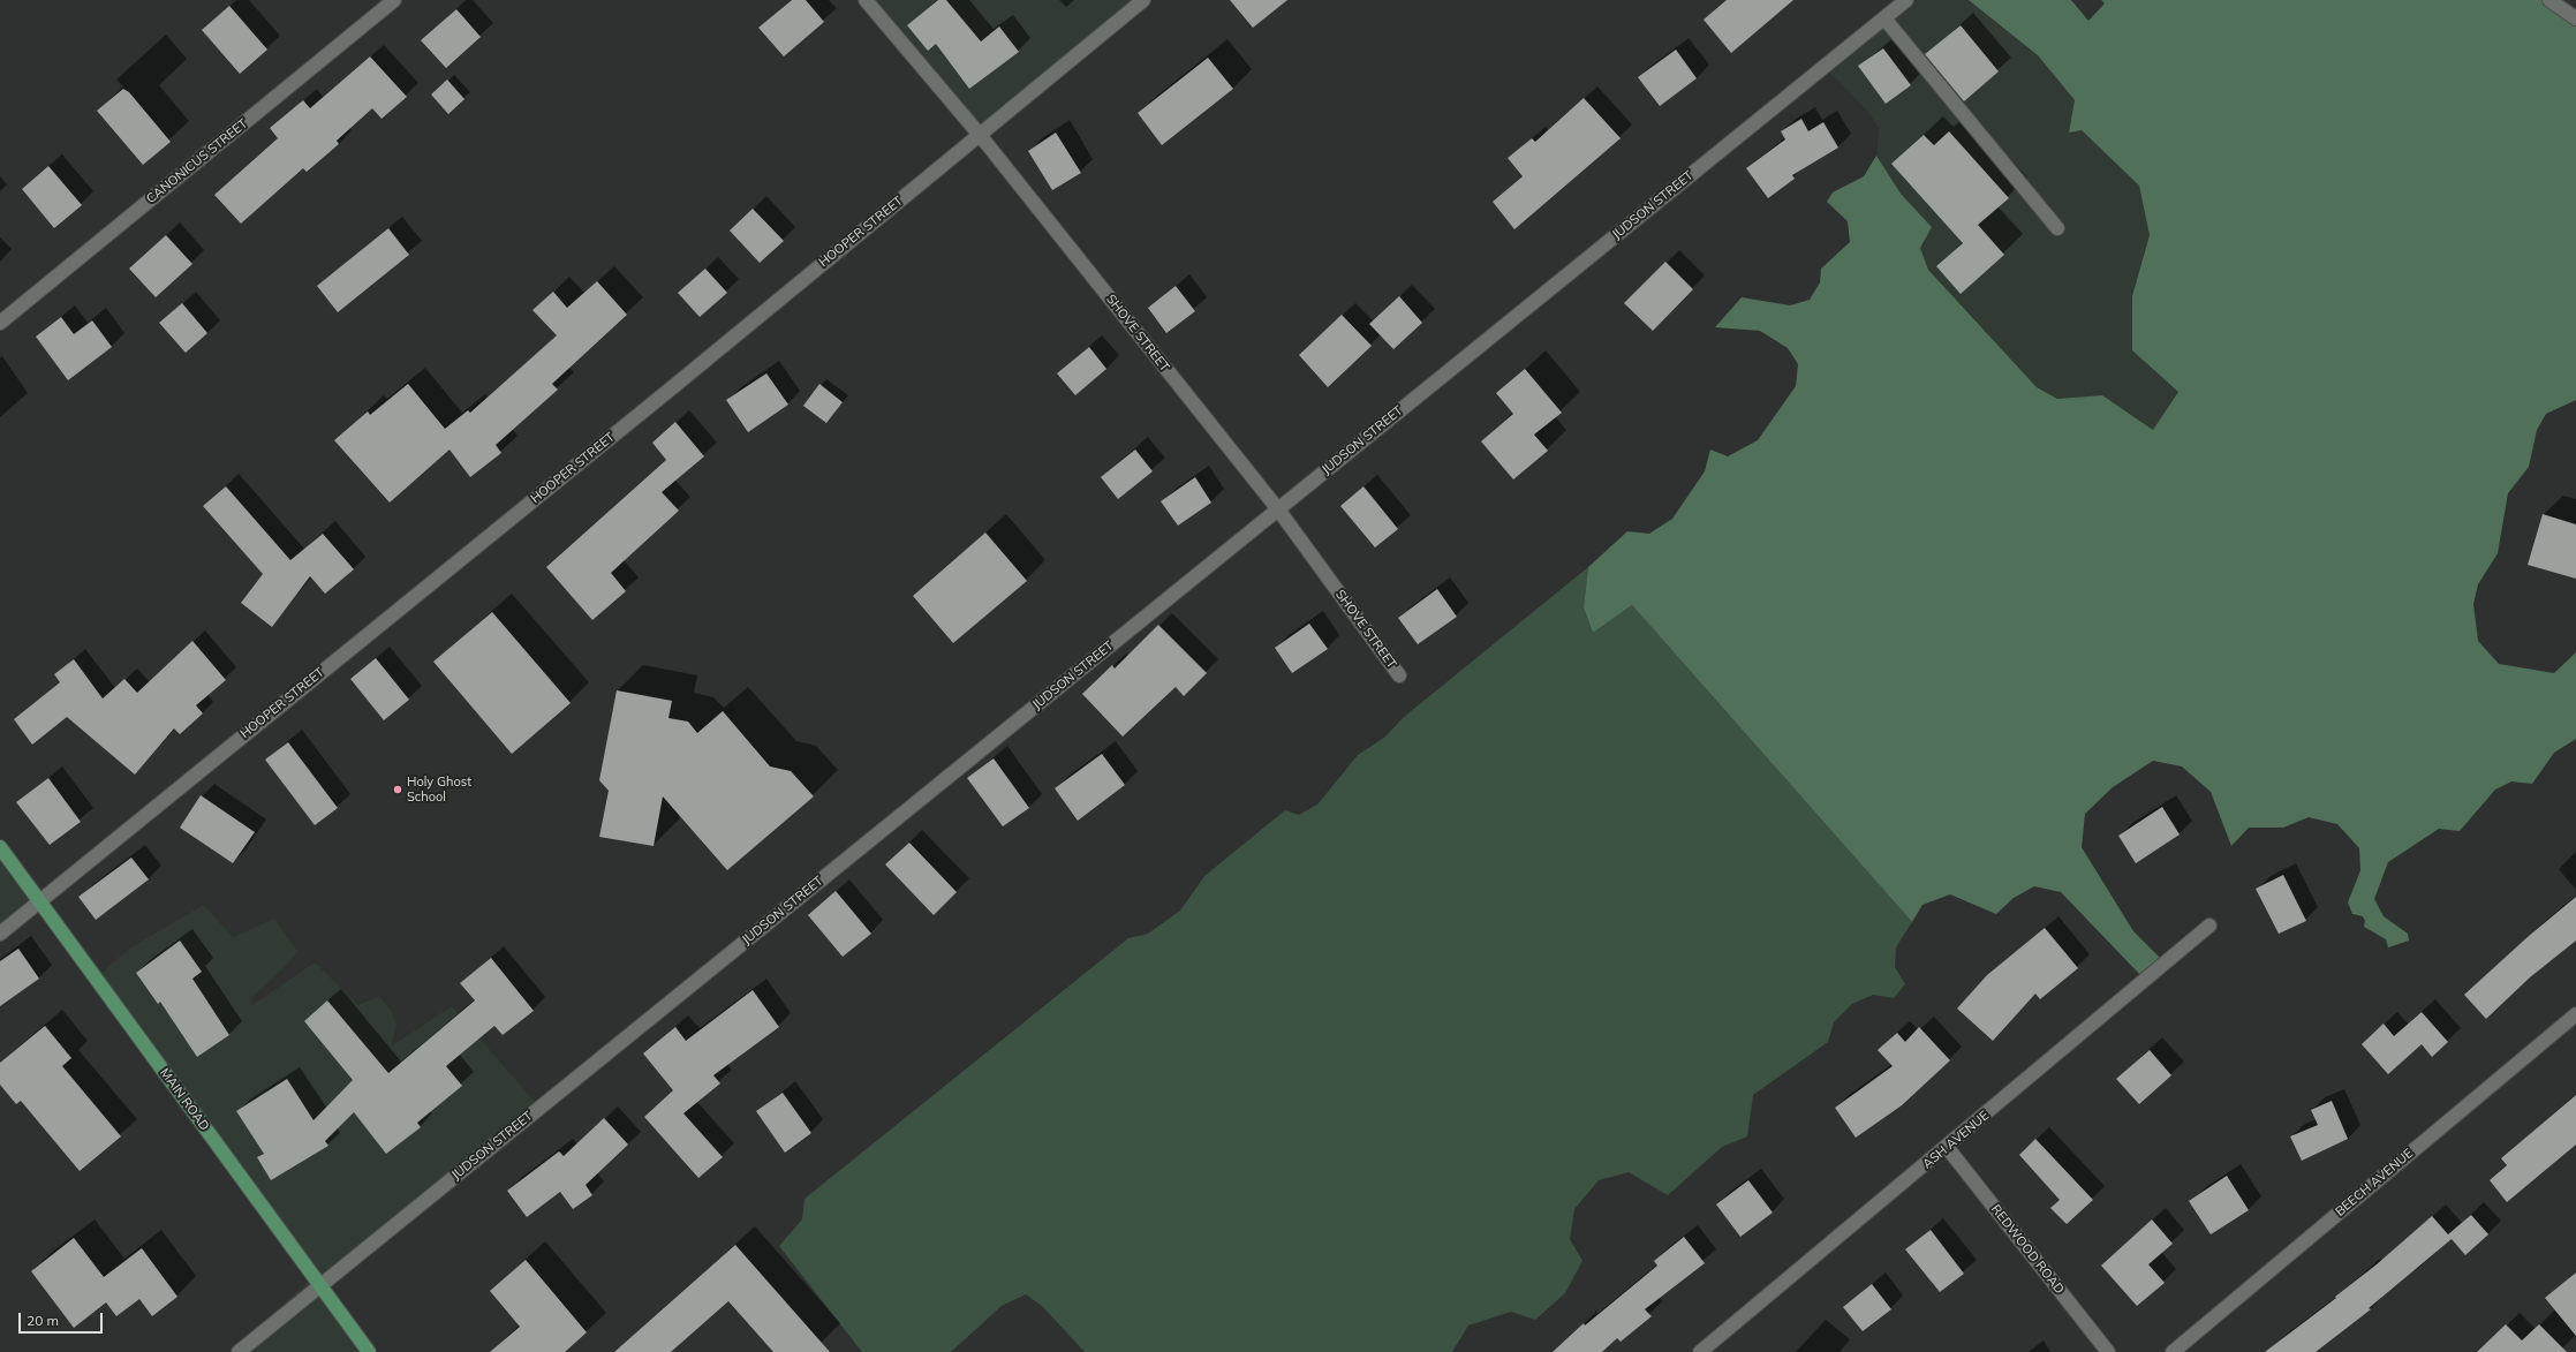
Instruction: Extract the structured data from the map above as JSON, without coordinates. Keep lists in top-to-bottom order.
{
  "streets": {
    "main road": ["MAIN ROAD"],
    "street": [
      "CANONICUS STREET",
      "JUDSON STREET",
      "HOOPER STREET",
      "SHOVE STREET",
      "ASH AVENUE",
      "BEECH AVENUE",
      "REDWOOD ROAD"
    ]
  },
  "crossings": [
    ["JUDSON STREET", "SHOVE STREET"],
    ["JUDSON STREET", "MAIN ROAD"],
    ["HOOPER STREET", "SHOVE STREET"],
    ["HOOPER STREET", "MAIN ROAD"],
    ["ASH AVENUE", "REDWOOD ROAD"]
  ],
  "places": ["Holy Ghost School"],
  "scale_bar": "20 m"
}
